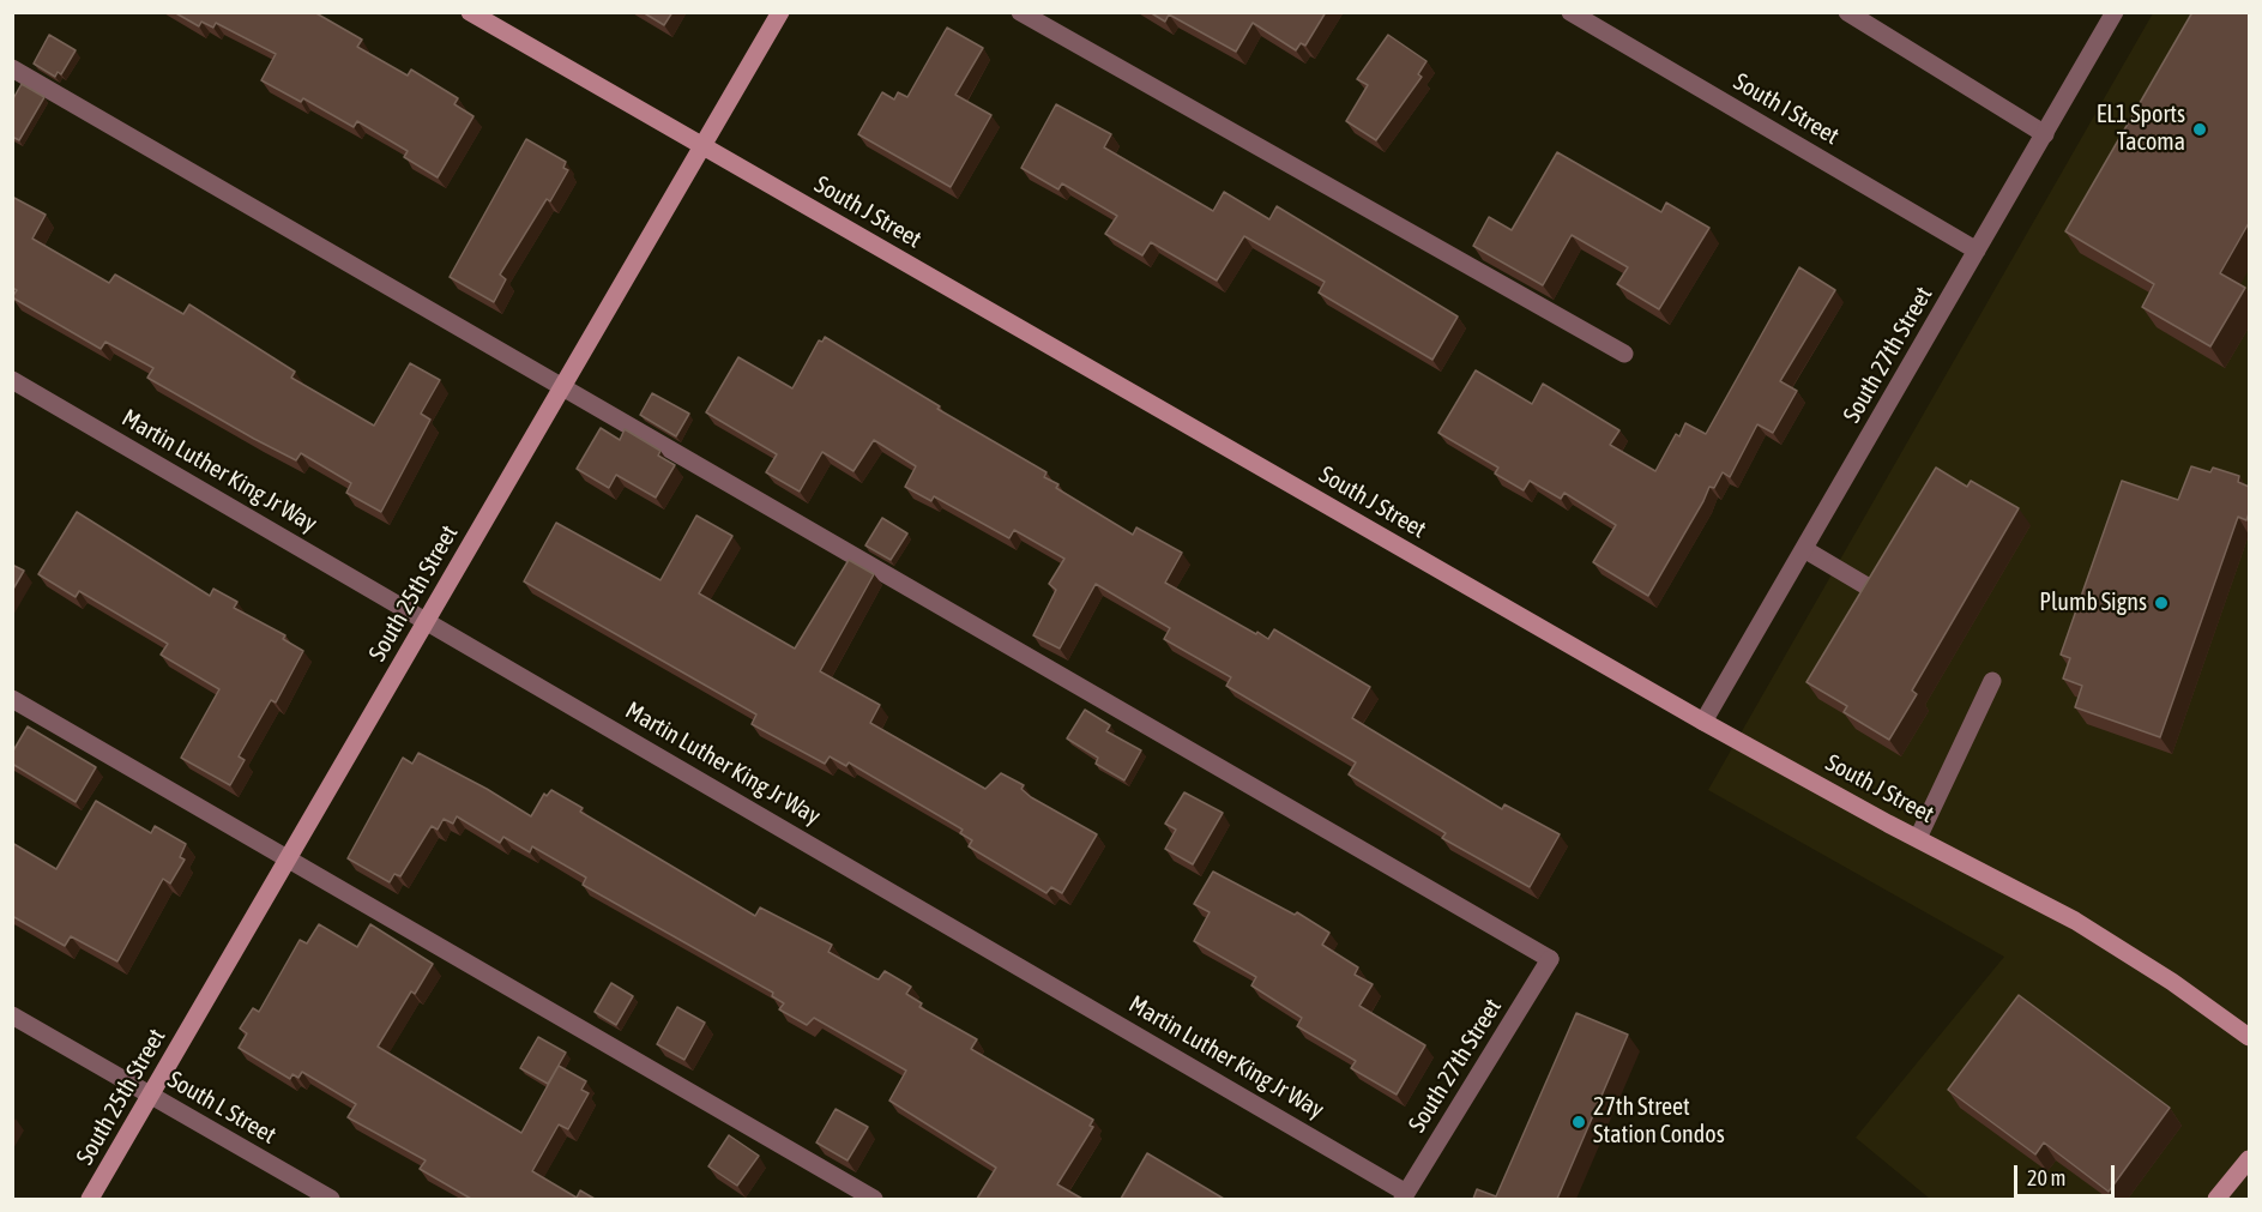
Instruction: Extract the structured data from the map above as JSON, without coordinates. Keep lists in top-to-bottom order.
{
  "streets": {
    "street": [
      "South I Street",
      "South J Street",
      "South 27th Street",
      "Martin Luther King Jr Way",
      "South 25th Street",
      "South L Street"
    ]
  },
  "crossings": [
    ["South I Street", "South 27th Street"],
    ["South J Street", "South 27th Street"],
    ["South J Street", "South 25th Street"],
    ["South 27th Street", "Martin Luther King Jr Way"],
    ["South 27th Street", "South 25th Street"],
    ["Martin Luther King Jr Way", "South 25th Street"],
    ["South 25th Street", "South L Street"]
  ],
  "places": ["EL1 Sports Tacoma", "Plumb Signs", "27th Street Station Condos"],
  "scale_bar": "20 m"
}
